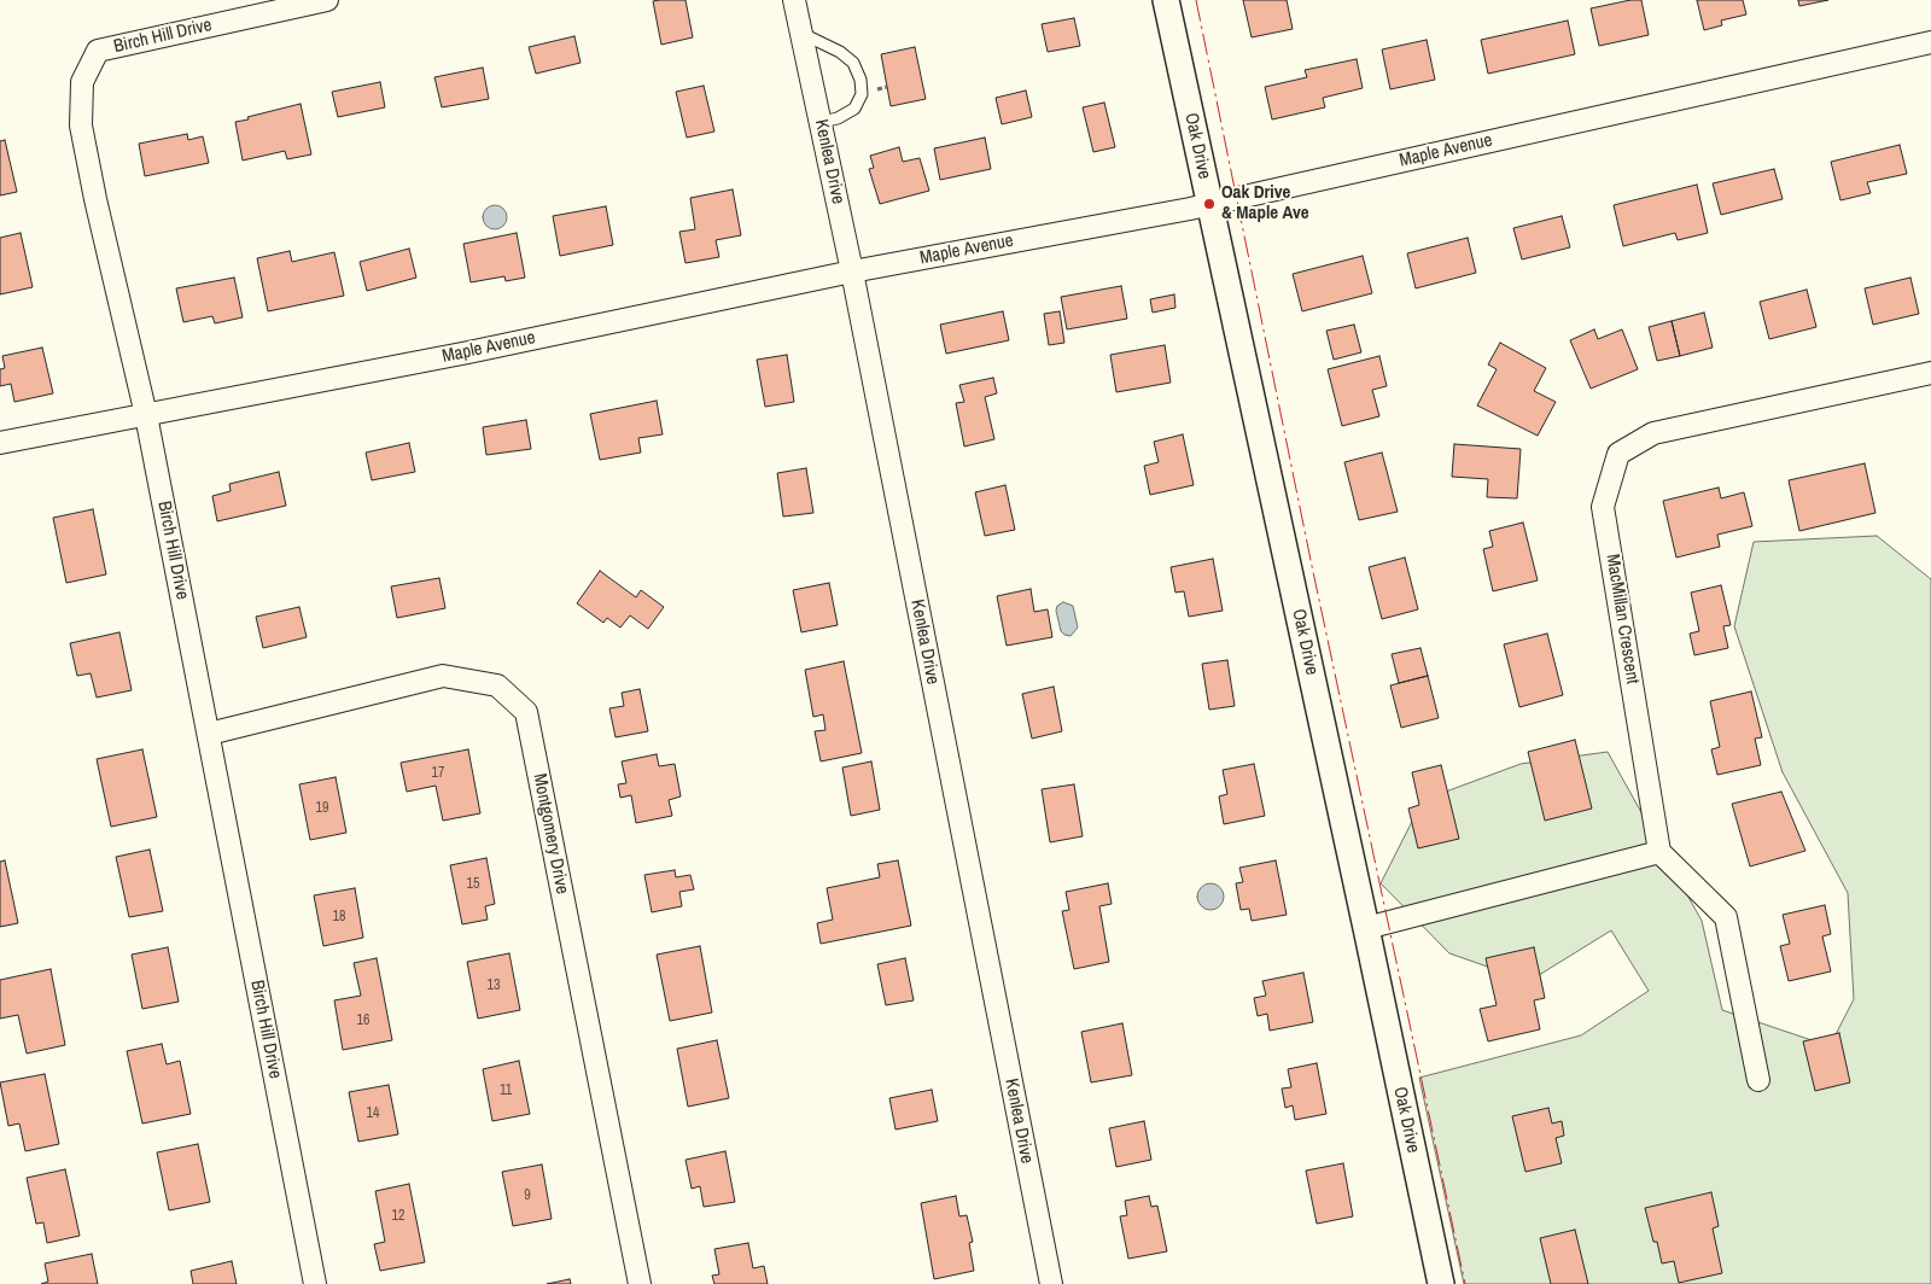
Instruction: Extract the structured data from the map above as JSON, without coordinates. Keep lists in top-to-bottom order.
{
  "streets": {
    "street": [
      "Birch Hill Drive",
      "Oak Drive",
      "Maple Avenue",
      "Kenlea Drive",
      "MacMillan Crescent",
      "Montgomery Drive"
    ]
  },
  "crossings": [
    ["Birch Hill Drive", "Maple Avenue"],
    ["Birch Hill Drive", "Montgomery Drive"],
    ["Oak Drive", "Maple Avenue"],
    ["Maple Avenue", "Kenlea Drive"]
  ],
  "places": ["Oak Drive & Maple Ave"],
  "house_numbers": [
    "17",
    "19",
    "15",
    "18",
    "13",
    "16",
    "11",
    "14",
    "9",
    "12"
  ]
}
